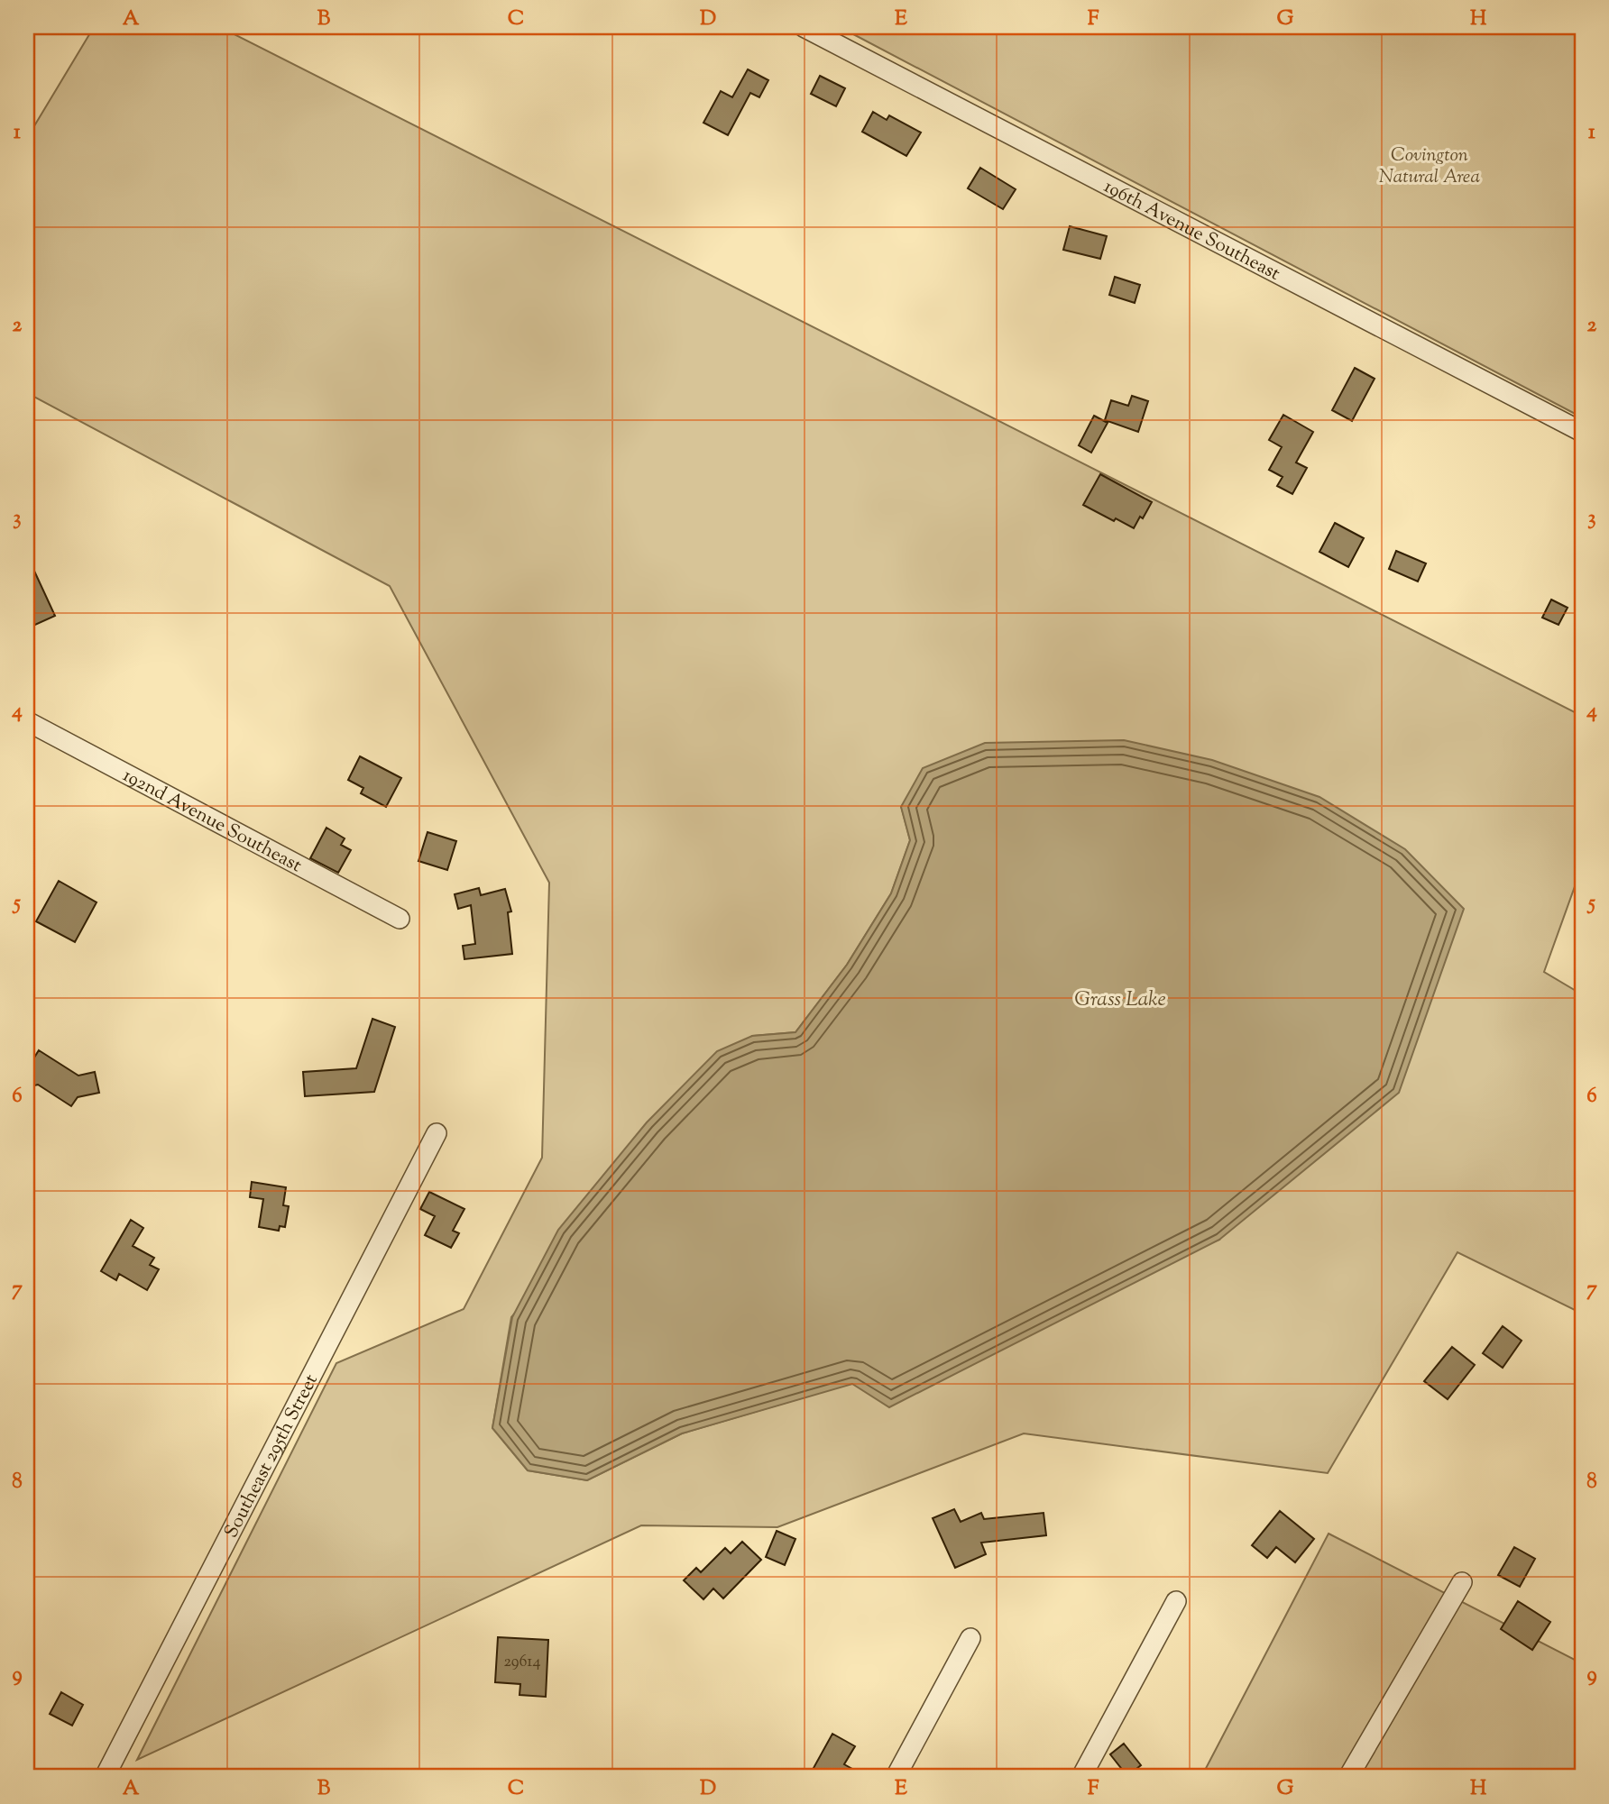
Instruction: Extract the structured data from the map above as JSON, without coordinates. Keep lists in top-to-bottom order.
{
  "streets": {
    "street": ["196th Avenue Southeast", "192nd Avenue Southeast", "Southeast 295th Street"]
  },
  "water": ["Grass Lake"],
  "parks": ["Covington Natural Area"],
  "house_numbers": ["29614"],
  "grid": {
    "columns": [
      "A",
      "B",
      "C",
      "D",
      "E",
      "F",
      "G",
      "H"
    ],
    "rows": [
      "1",
      "2",
      "3",
      "4",
      "5",
      "6",
      "7",
      "8",
      "9"
    ]
  }
}
